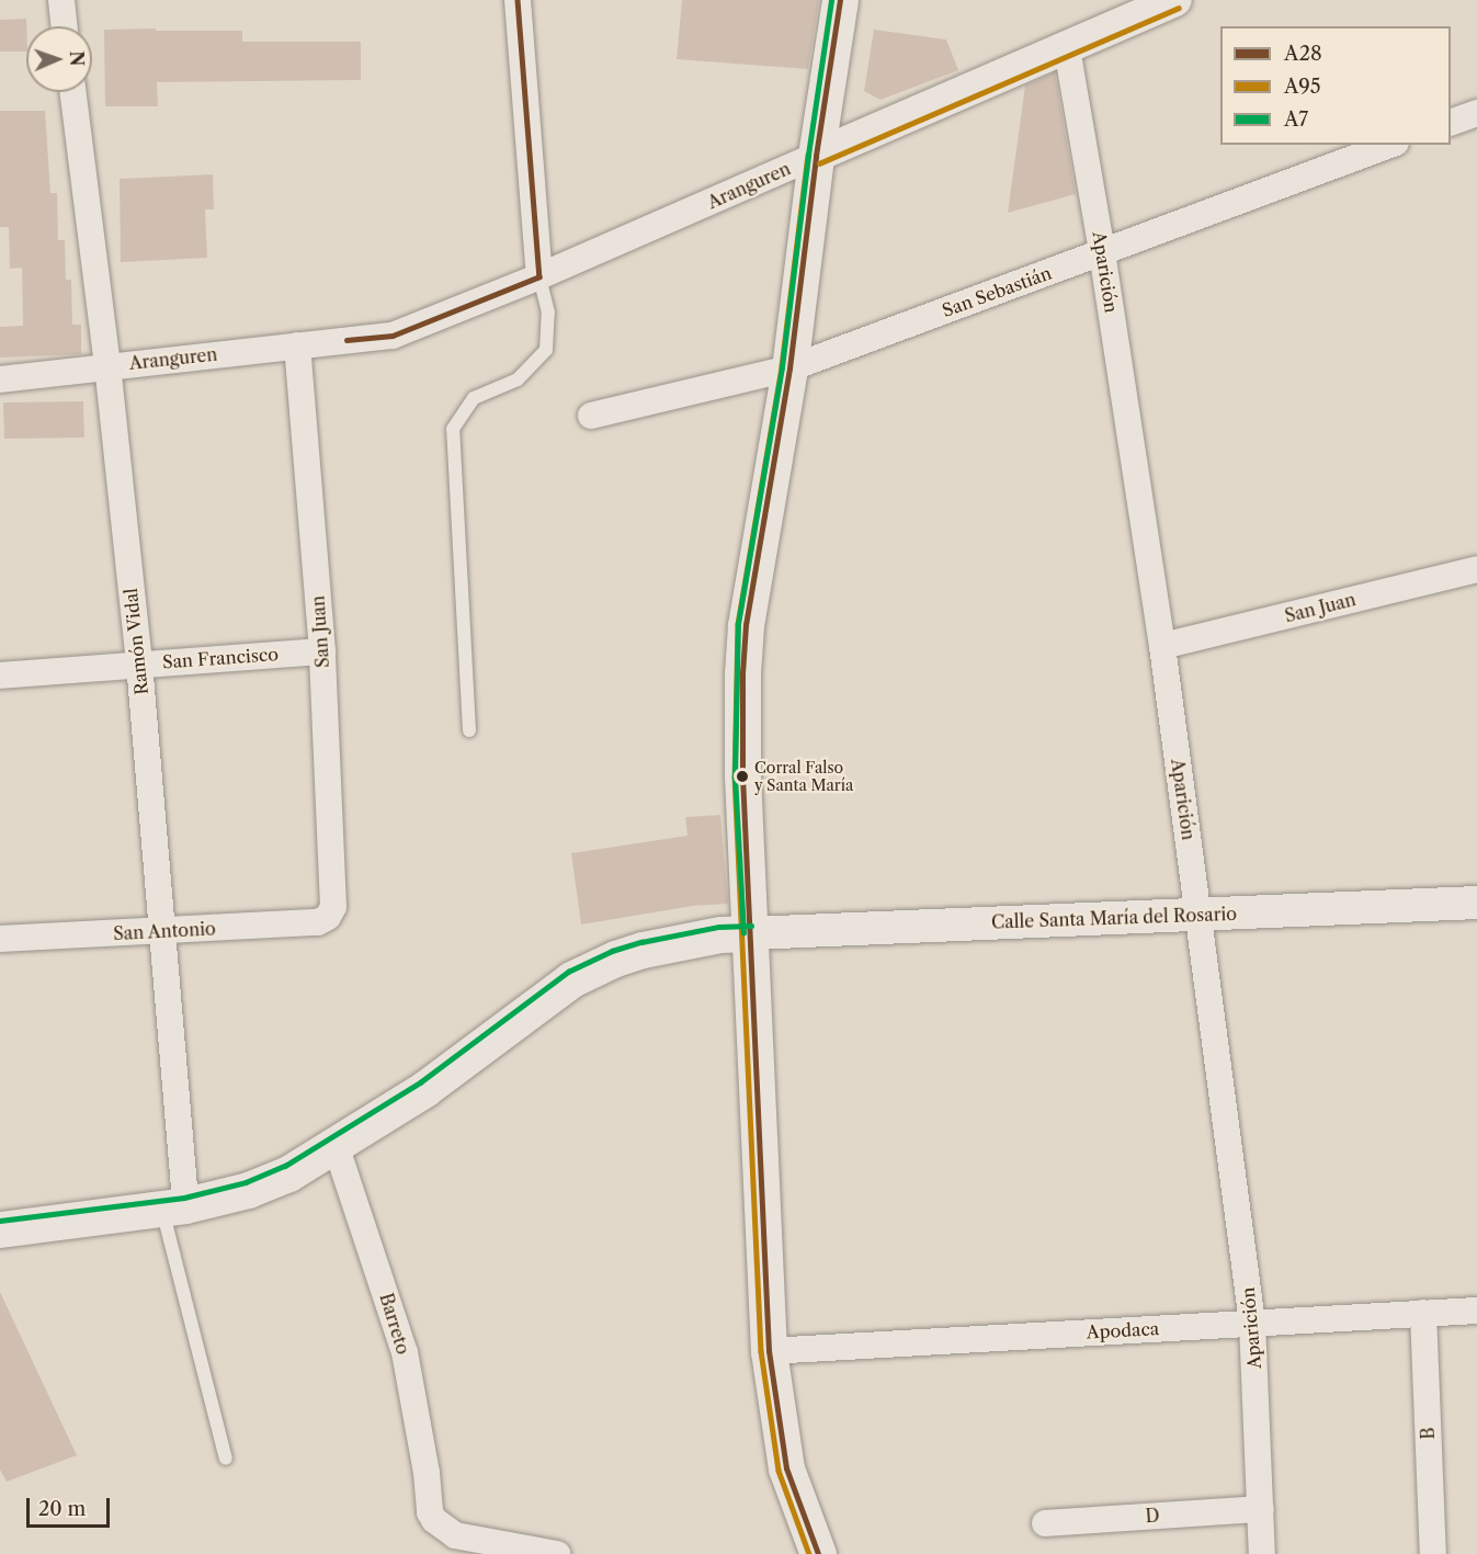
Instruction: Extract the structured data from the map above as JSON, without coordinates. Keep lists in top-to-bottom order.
{
  "streets": {
    "street": [
      "Aranguren",
      "Aparición",
      "San Sebastián",
      "San Juan",
      "Ramón Vidal",
      "San Francisco",
      "Calle Santa María del Rosario",
      "San Antonio",
      "Barreto",
      "Apodaca",
      "B",
      "D"
    ]
  },
  "crossings": [
    ["Aranguren", "Aparición"],
    ["Aranguren", "San Juan"],
    ["Aranguren", "Ramón Vidal"],
    ["Aparición", "San Sebastián"],
    ["Aparición", "San Juan"],
    ["Aparición", "Calle Santa María del Rosario"],
    ["Aparición", "Apodaca"],
    ["Aparición", "D"],
    ["San Juan", "San Francisco"],
    ["San Juan", "San Antonio"],
    ["Ramón Vidal", "San Francisco"],
    ["Ramón Vidal", "San Antonio"],
    ["Apodaca", "B"]
  ],
  "places": ["Corral Falso y Santa María"],
  "lines": ["transit line A28", "transit line A7", "transit line A95"],
  "legend": ["A28", "A95", "A7"],
  "scale_bar": "20 m",
  "north": "right"
}
